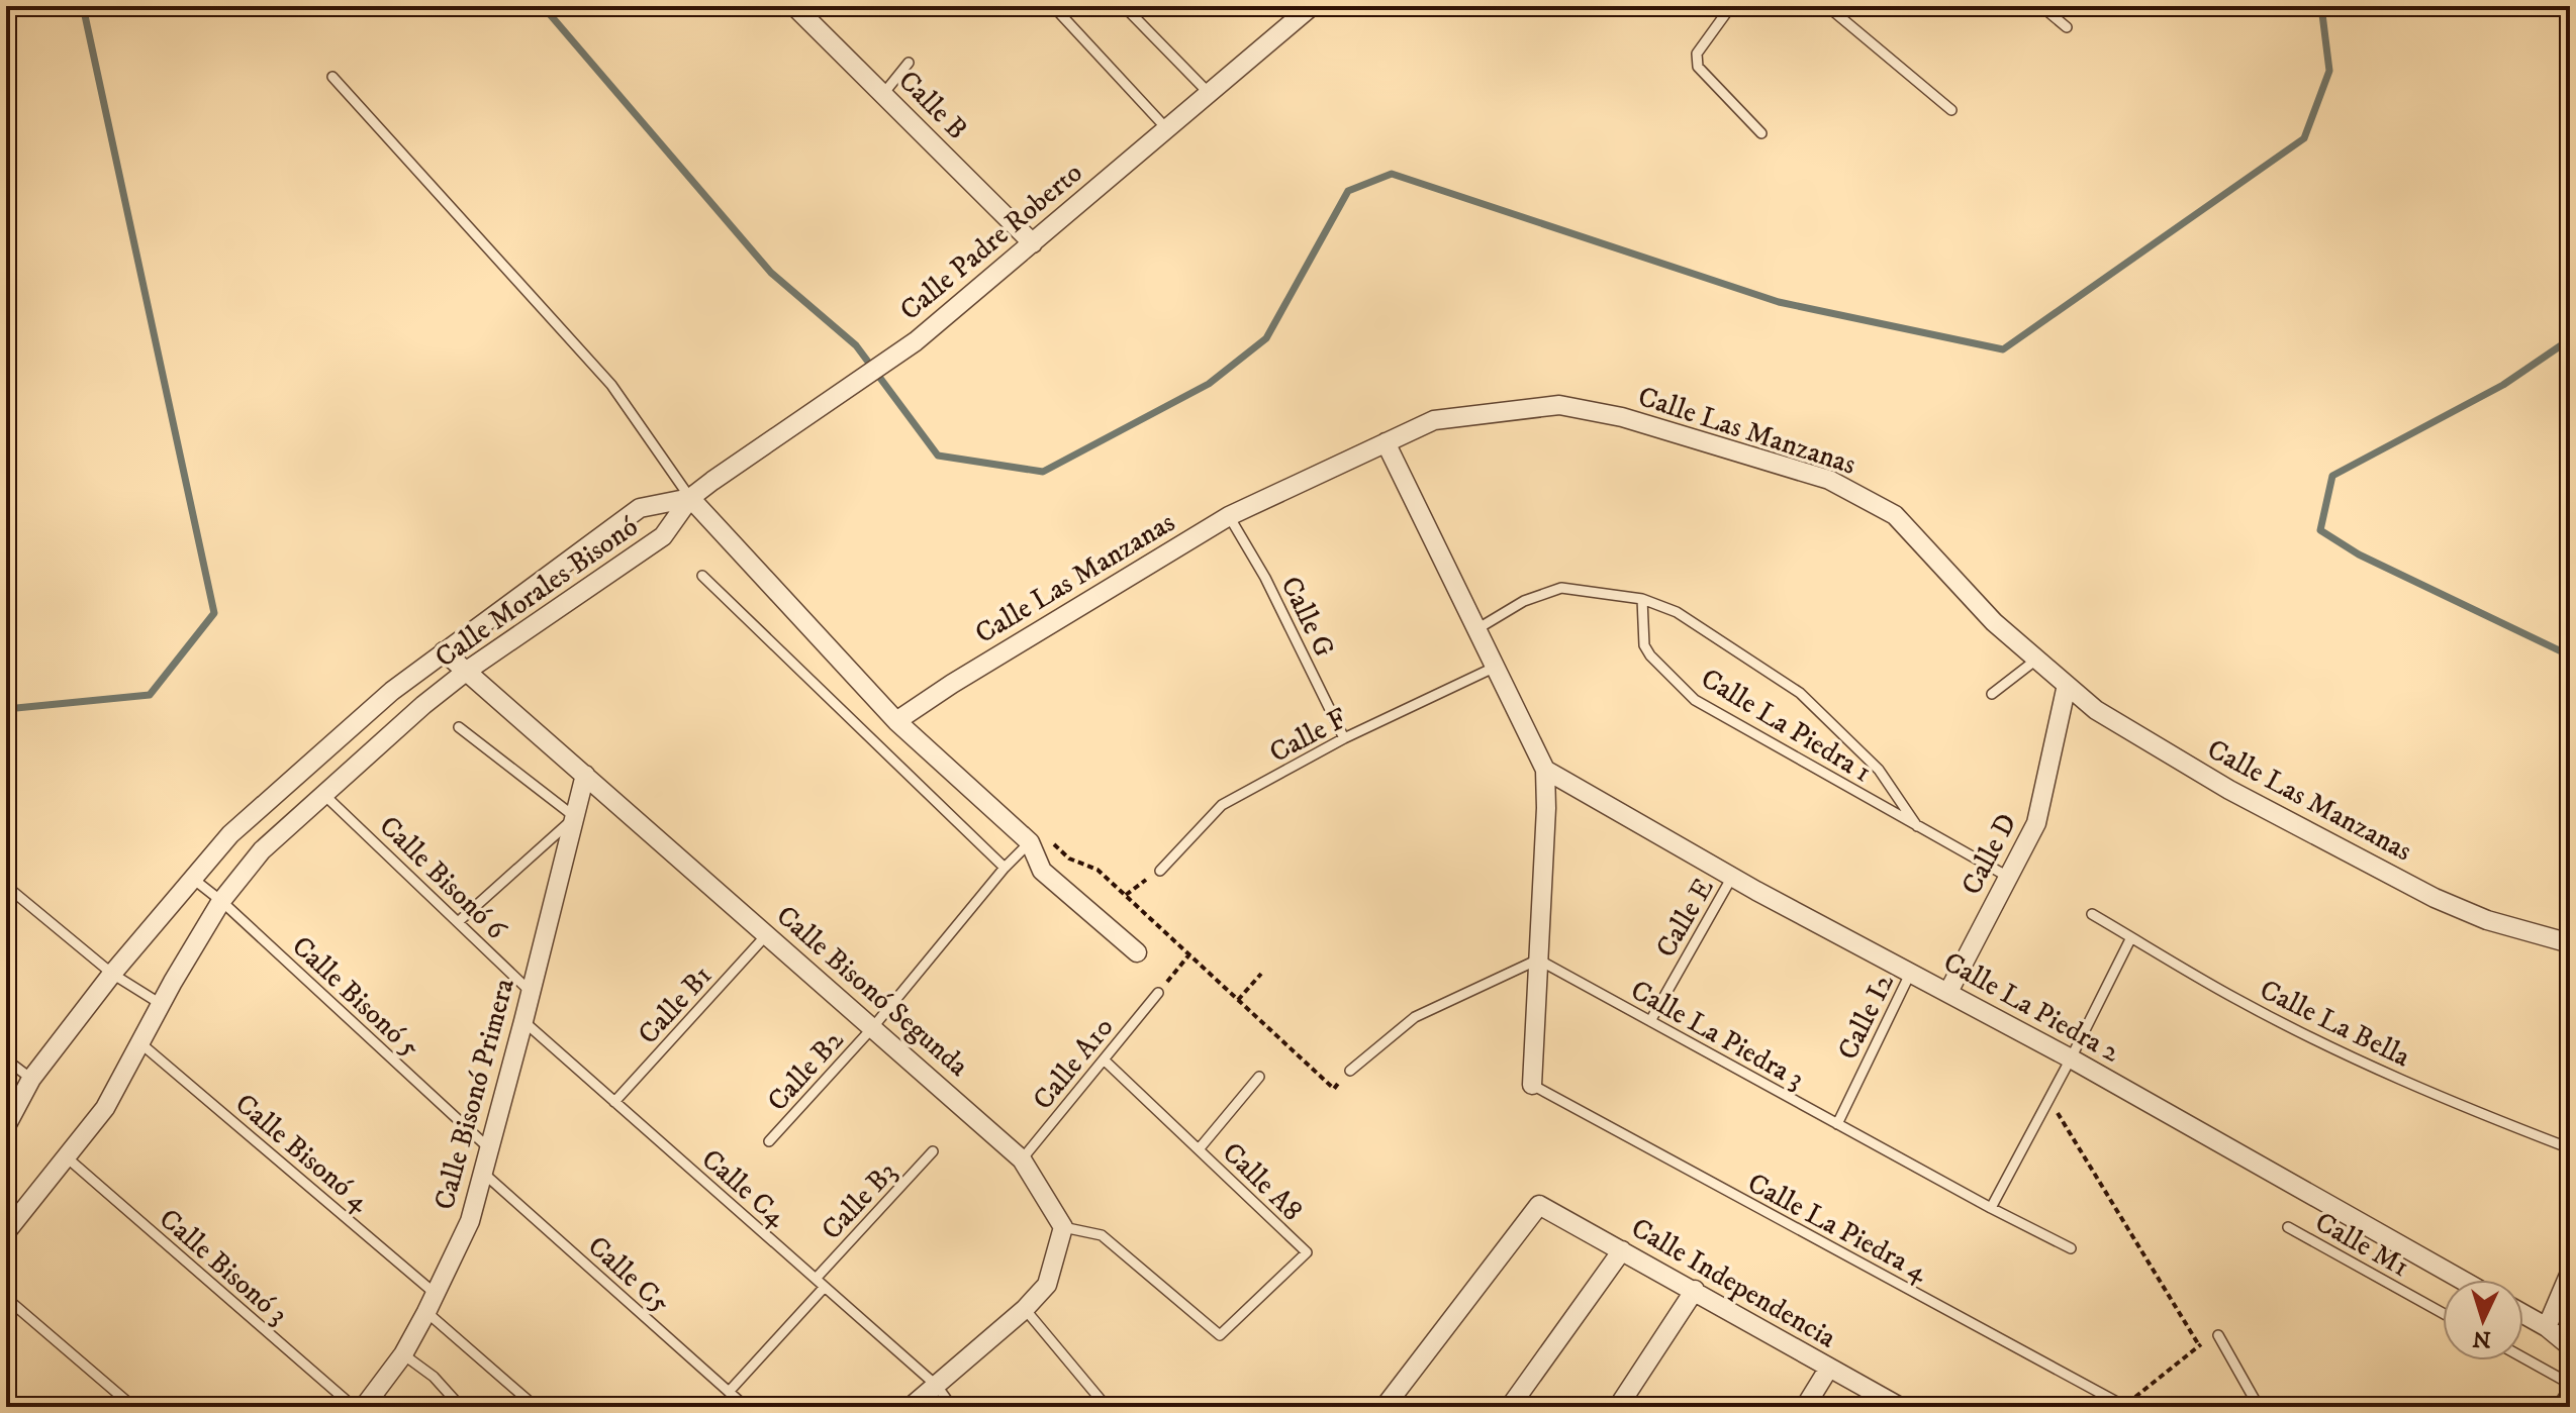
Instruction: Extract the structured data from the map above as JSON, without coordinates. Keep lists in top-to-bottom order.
{
  "streets": {
    "street": [
      "Calle B",
      "Calle Padre Roberto",
      "Calle Las Manzanas",
      "Calle Morales Bisonó",
      "Calle D",
      "Calle Bisonó Segunda",
      "Calle La Piedra 2",
      "Calle Bisonó Primera",
      "Calle Independencia"
    ],
    "lane": [
      "Calle G",
      "Calle La Piedra 1",
      "Calle F",
      "Calle Bisonó 6",
      "Calle E",
      "Calle Bisonó 5",
      "Calle B1",
      "Calle I2",
      "Calle La Bella",
      "Calle La Piedra 3",
      "Calle A10",
      "Calle B2",
      "Calle Bisonó 4",
      "Calle A8",
      "Calle C4",
      "Calle B3",
      "Calle La Piedra 4",
      "Calle M1",
      "Calle Bisonó 3",
      "Calle C5"
    ]
  },
  "crossings": [
    ["Calle B", "Calle Padre Roberto"],
    ["Calle Padre Roberto", "Calle Morales Bisonó"],
    ["Calle Las Manzanas", "Calle G"],
    ["Calle Las Manzanas", "Calle D"],
    ["Calle Morales Bisonó", "Calle Bisonó 6"],
    ["Calle Morales Bisonó", "Calle Bisonó Segunda"],
    ["Calle Morales Bisonó", "Calle Bisonó 5"],
    ["Calle Morales Bisonó", "Calle Bisonó 4"],
    ["Calle Morales Bisonó", "Calle Bisonó 3"],
    ["Calle G", "Calle F"],
    ["Calle La Piedra 1", "Calle D"],
    ["Calle D", "Calle La Piedra 2"],
    ["Calle Bisonó 6", "Calle Bisonó Primera"],
    ["Calle E", "Calle La Piedra 2"],
    ["Calle E", "Calle La Piedra 3"],
    ["Calle Bisonó Segunda", "Calle B1"],
    ["Calle Bisonó Segunda", "Calle A10"],
    ["Calle Bisonó Segunda", "Calle B2"],
    ["Calle Bisonó Segunda", "Calle Bisonó Primera"],
    ["Calle Bisonó Segunda", "Calle A8"],
    ["Calle Bisonó 5", "Calle Bisonó Primera"],
    ["Calle B1", "Calle C4"],
    ["Calle La Piedra 2", "Calle I2"],
    ["Calle I2", "Calle La Piedra 3"],
    ["Calle A10", "Calle A8"],
    ["Calle Bisonó Primera", "Calle Bisonó 4"],
    ["Calle Bisonó Primera", "Calle C4"],
    ["Calle Bisonó Primera", "Calle C5"],
    ["Calle C4", "Calle B3"]
  ],
  "north": "bottom"
}
